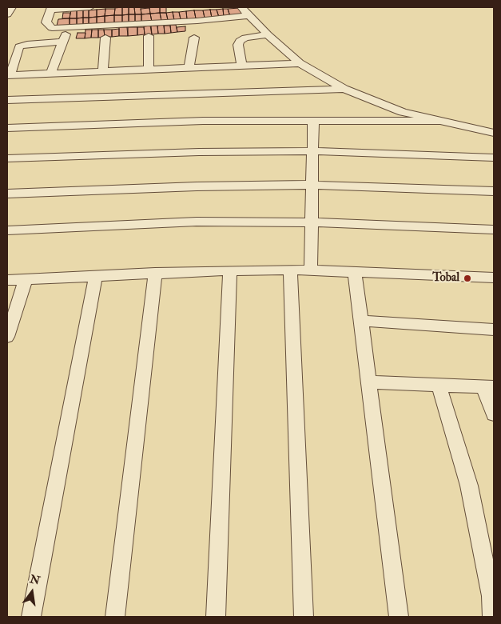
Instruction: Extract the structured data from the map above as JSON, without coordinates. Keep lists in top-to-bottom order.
{
  "places": ["Tobal"],
  "north": "top"
}
